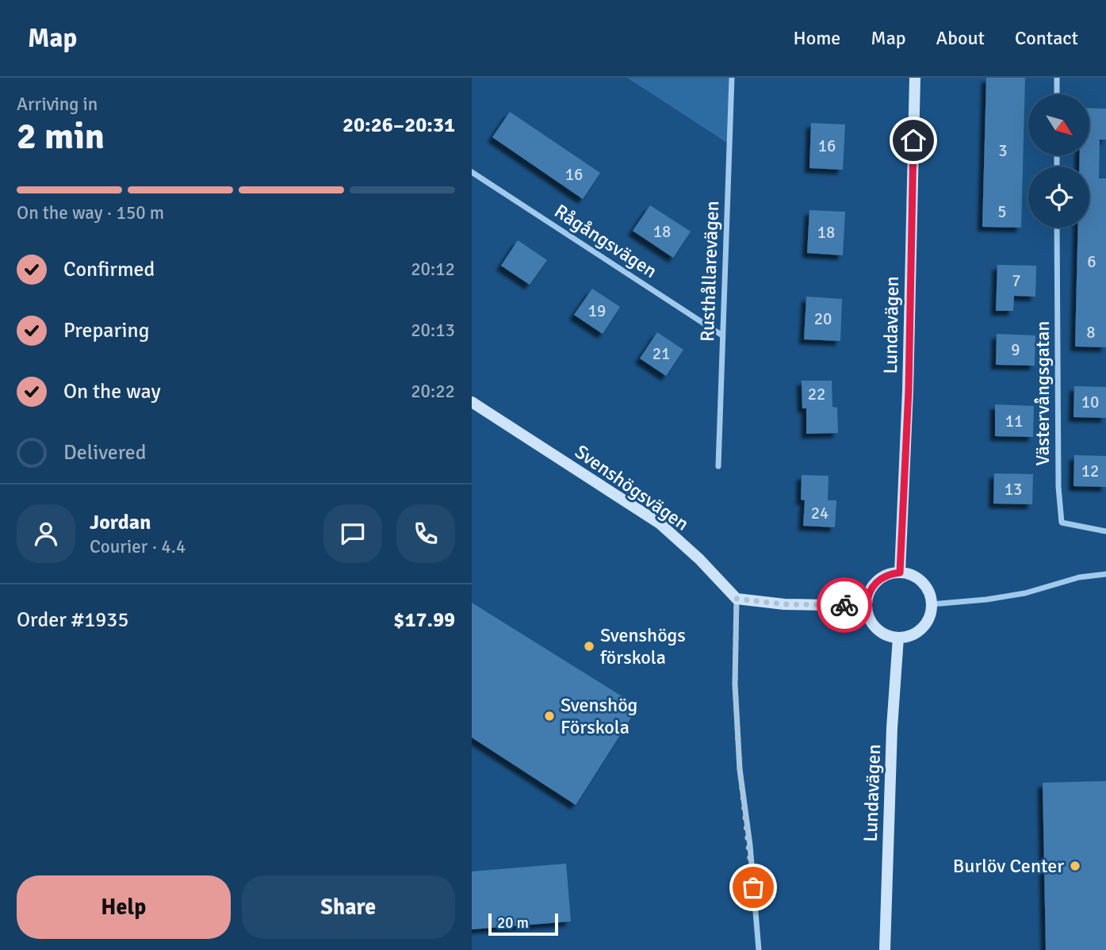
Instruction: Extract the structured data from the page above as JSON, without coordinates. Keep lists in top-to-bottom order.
{
  "streets": {
    "main road": ["Lundavägen", "Svenshögsvägen"],
    "street": ["Rågångsvägen", "Rusthållarevägen", "Västervångsgatan"]
  },
  "crossings": [
    ["Rågångsvägen", "Rusthållarevägen"]
  ],
  "places": ["Svenshögs förskola", "Svenshög Förskola", "Burlöv Center"],
  "house_numbers": [
    "16",
    "3",
    "16",
    "5",
    "18",
    "18",
    "6",
    "7",
    "19",
    "20",
    "8",
    "9",
    "21",
    "22",
    "10",
    "11",
    "12",
    "13",
    "24"
  ],
  "scale_bar": "20 m",
  "north": "bottom right",
  "page": {
    "header": "Map",
    "nav": [
      "Home",
      "Map",
      "About",
      "Contact"
    ],
    "heading": ["2 min", "Arriving in", "20:26–20:31"],
    "panel": [
      "Jordan",
      "Courier · 4.4",
      "Order #1935",
      "$17.99"
    ],
    "bar": "On the way · 150 m",
    "list": [
      ["Confirmed", "20:12"],
      ["Preparing", "20:13"],
      ["On the way", "20:22"],
      "Delivered"
    ],
    "buttons": ["Help", "Share"],
    "scale": "20 m"
  }
}
